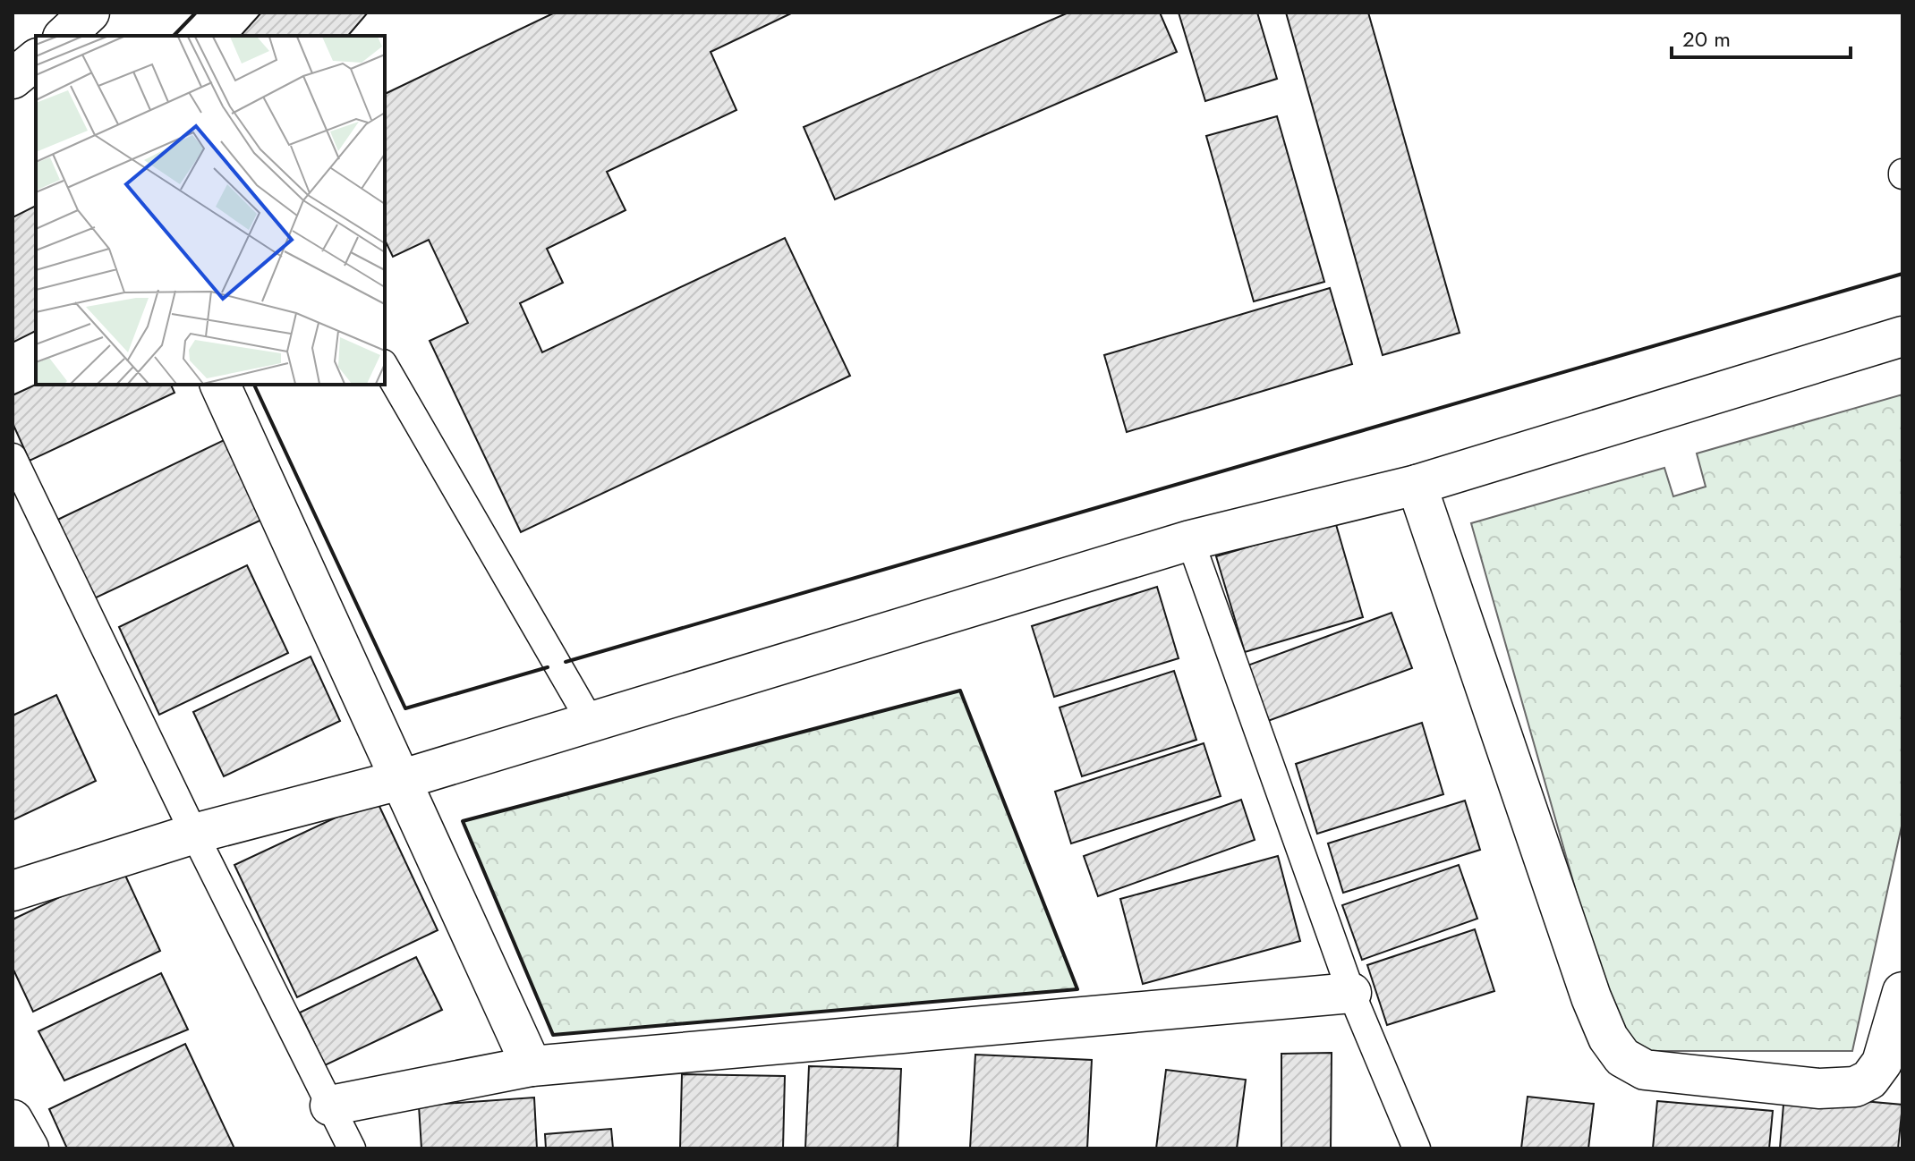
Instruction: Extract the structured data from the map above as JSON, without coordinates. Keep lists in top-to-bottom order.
{
  "scale_bar": "20 m"
}
